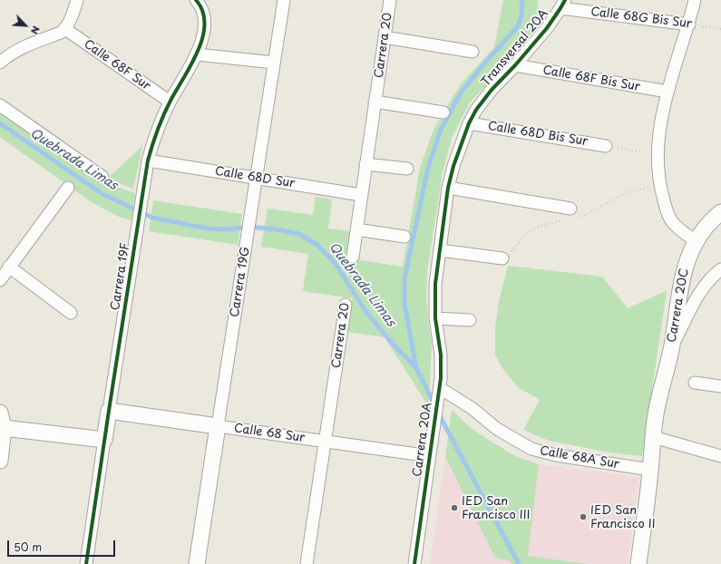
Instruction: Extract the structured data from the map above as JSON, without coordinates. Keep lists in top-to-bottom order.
{
  "streets": {
    "street": [
      "Calle 68G Bis Sur",
      "Carrera 20",
      "Transversal 20A",
      "Calle 68F Sur",
      "Calle 68F Bis Sur",
      "Calle 68D Bis Sur",
      "Calle 68D Sur",
      "Carrera 19F",
      "Carrera 19G",
      "Carrera 20C",
      "Calle 68 Sur",
      "Carrera 20A",
      "Calle 68A Sur"
    ]
  },
  "crossings": [
    ["Calle 68G Bis Sur", "Transversal 20A"],
    ["Carrera 20", "Calle 68D Sur"],
    ["Carrera 20", "Calle 68 Sur"],
    ["Transversal 20A", "Calle 68F Bis Sur"],
    ["Transversal 20A", "Calle 68D Bis Sur"],
    ["Transversal 20A", "Carrera 20A"],
    ["Calle 68F Sur", "Carrera 19F"],
    ["Calle 68D Sur", "Carrera 19F"],
    ["Calle 68D Sur", "Carrera 19G"],
    ["Carrera 19F", "Calle 68 Sur"],
    ["Carrera 19G", "Calle 68 Sur"],
    ["Carrera 20C", "Calle 68A Sur"],
    ["Calle 68 Sur", "Carrera 20A"],
    ["Carrera 20A", "Calle 68A Sur"]
  ],
  "water": ["Quebrada Limas"],
  "places": ["IED San Francisco III", "IED San Francisco II"],
  "scale_bar": "50 m",
  "north": "bottom right"
}
